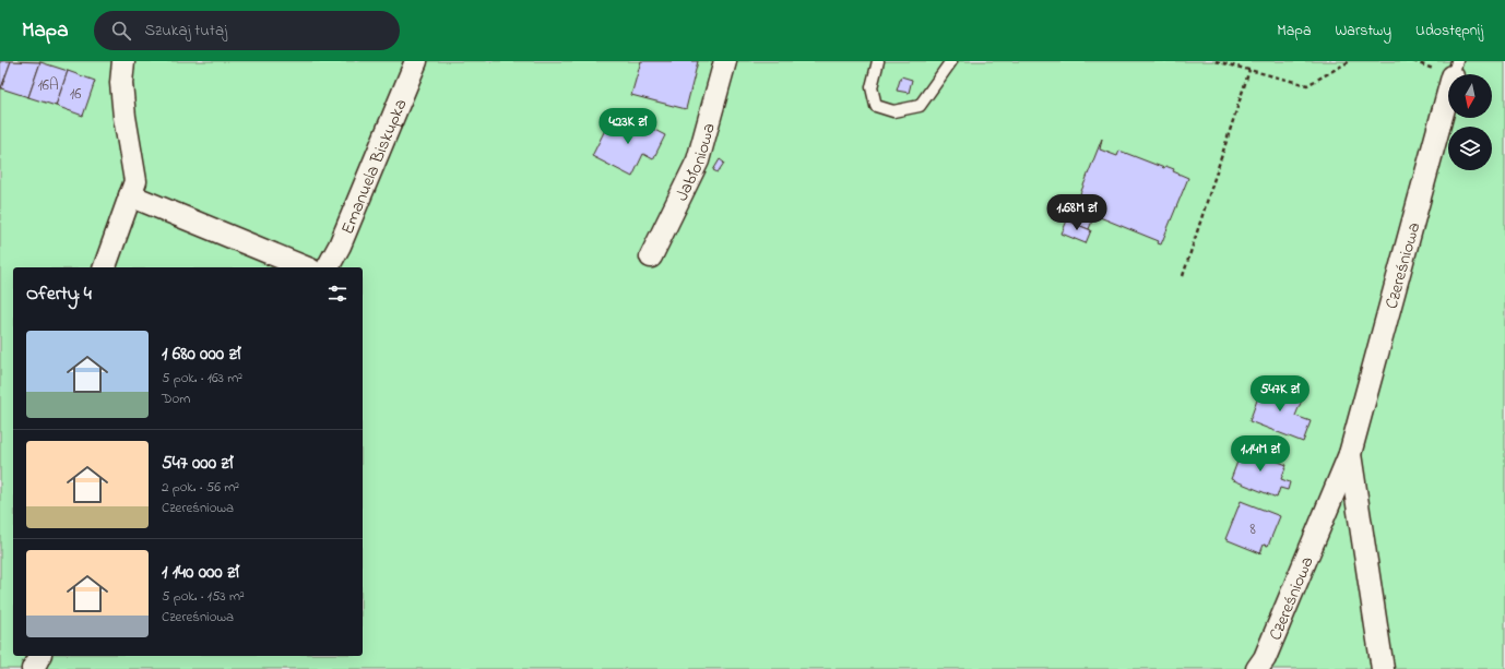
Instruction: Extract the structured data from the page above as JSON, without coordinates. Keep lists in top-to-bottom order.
{
  "streets": {
    "street": ["Jabłoniowa", "Emanuela Biskupka", "Czereśniowa"]
  },
  "house_numbers": ["16A", "16", "8"],
  "north": "bottom",
  "page": {
    "header": "Mapa",
    "search": "Szukaj tutaj",
    "nav": ["Mapa", "Warstwy", "Udostępnij"],
    "price": [
      "423K zł",
      "1.68M zł",
      "547K zł",
      "1.14M zł"
    ],
    "heading": "Oferty: 4",
    "list": [
      {
        "name": "1 680 000 zł",
        "note": "5 pok. · 163 m² · Dom"
      },
      {
        "name": "547 000 zł",
        "note": "2 pok. · 56 m² · Czereśniowa"
      },
      {
        "name": "1 140 000 zł",
        "note": "5 pok. · 153 m² · Czereśniowa"
      }
    ]
  }
}
